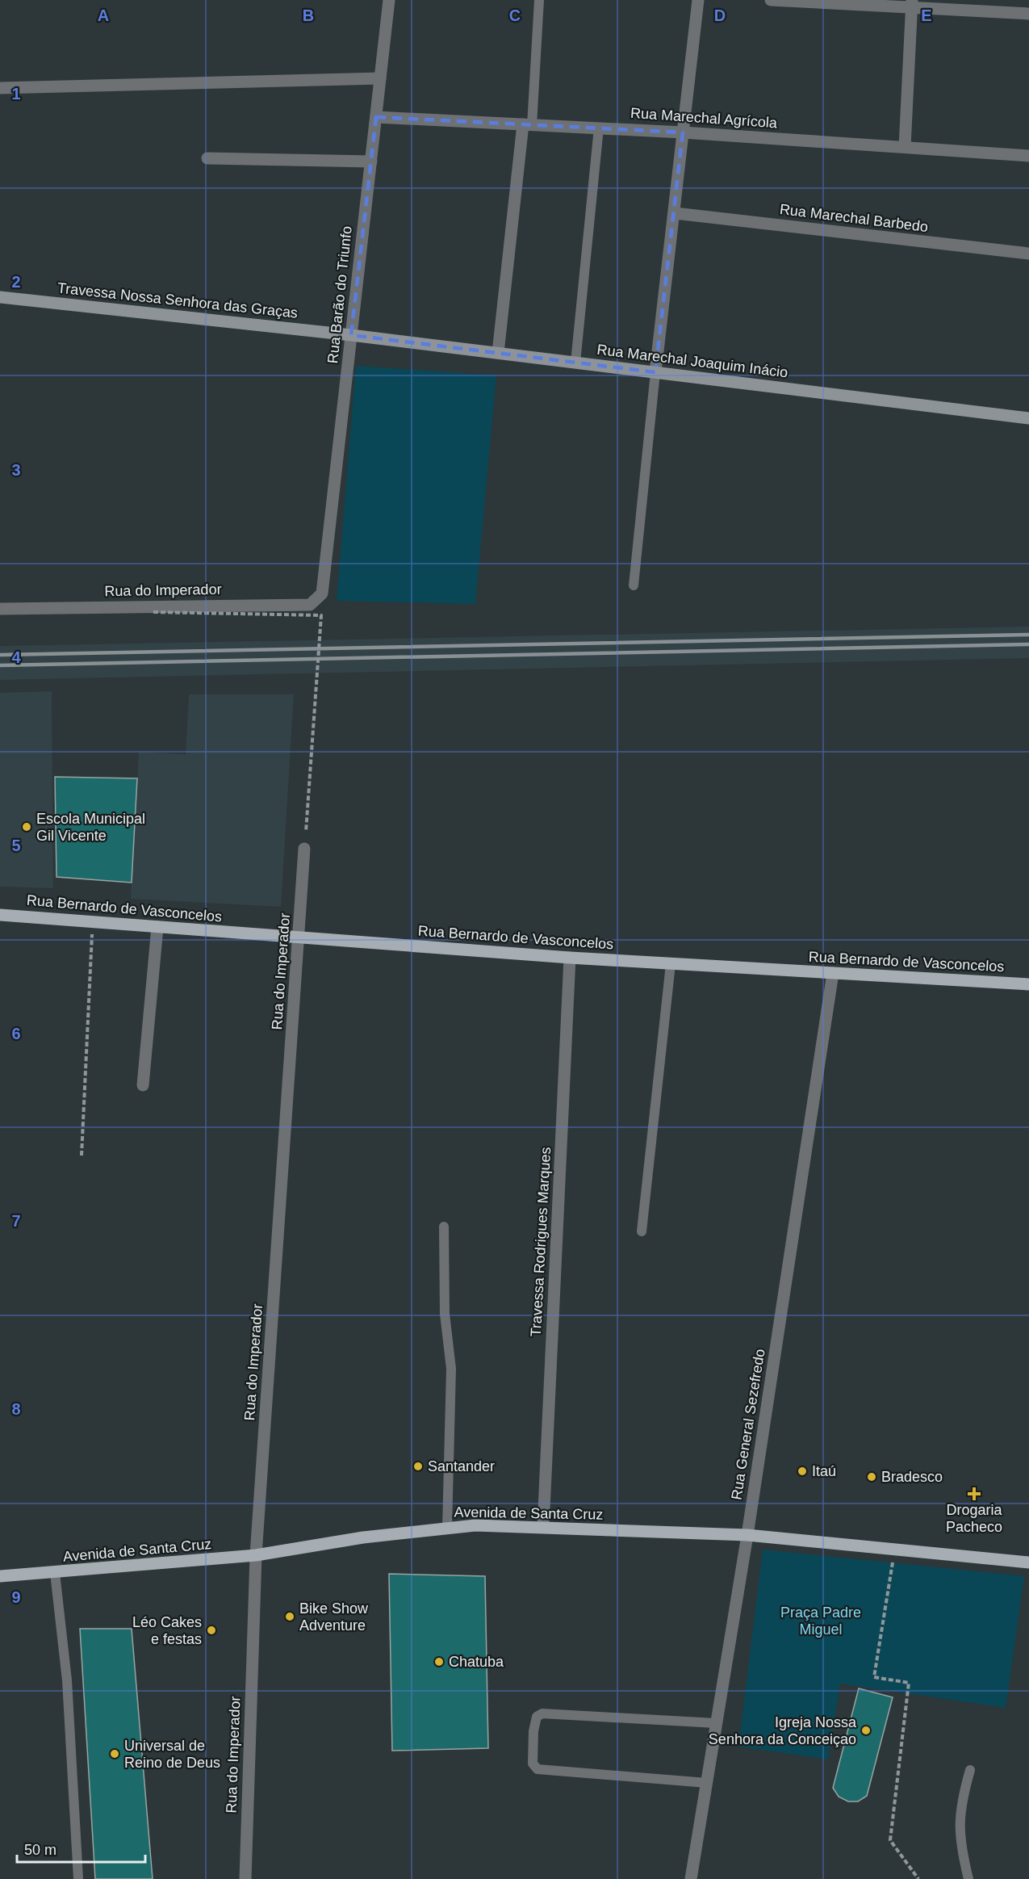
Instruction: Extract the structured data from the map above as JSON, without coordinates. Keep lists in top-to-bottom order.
{
  "streets": {
    "main road": ["Rua Bernardo de Vasconcelos", "Avenida de Santa Cruz"],
    "street": [
      "Rua Marechal Agrícola",
      "Rua Marechal Barbedo",
      "Rua Barão do Triunfo",
      "Travessa Nossa Senhora das Graças",
      "Rua Marechal Joaquim Inácio",
      "Rua do Imperador",
      "Travessa Rodrigues Marques",
      "Rua General Sezefredo"
    ]
  },
  "crossings": [
    ["Rua Marechal Agrícola", "Rua Barão do Triunfo"],
    ["Rua Barão do Triunfo", "Travessa Nossa Senhora das Graças"],
    ["Rua Barão do Triunfo", "Rua Marechal Joaquim Inácio"],
    ["Rua Barão do Triunfo", "Rua do Imperador"],
    ["Travessa Nossa Senhora das Graças", "Rua Marechal Joaquim Inácio"],
    ["Rua do Imperador", "Rua Bernardo de Vasconcelos"],
    ["Rua do Imperador", "Avenida de Santa Cruz"],
    ["Rua Bernardo de Vasconcelos", "Travessa Rodrigues Marques"],
    ["Rua Bernardo de Vasconcelos", "Rua General Sezefredo"],
    ["Travessa Rodrigues Marques", "Avenida de Santa Cruz"],
    ["Rua General Sezefredo", "Avenida de Santa Cruz"]
  ],
  "parks": ["Praça Padre Miguel"],
  "places": {
    "other": [
      "Escola Municipal Gil Vicente",
      "Santander",
      "Itaú",
      "Bradesco",
      "Bike Show Adventure",
      "Léo Cakes e festas",
      "Chatuba",
      "Igreja Nossa Senhora da Conceiçao",
      "Universal de Reino de Deus"
    ],
    "health": ["Drogaria Pacheco"]
  },
  "scale_bar": "50 m",
  "grid": {
    "columns": [
      "A",
      "B",
      "C",
      "D",
      "E"
    ],
    "rows": [
      "1",
      "2",
      "3",
      "4",
      "5",
      "6",
      "7",
      "8",
      "9"
    ]
  }
}
